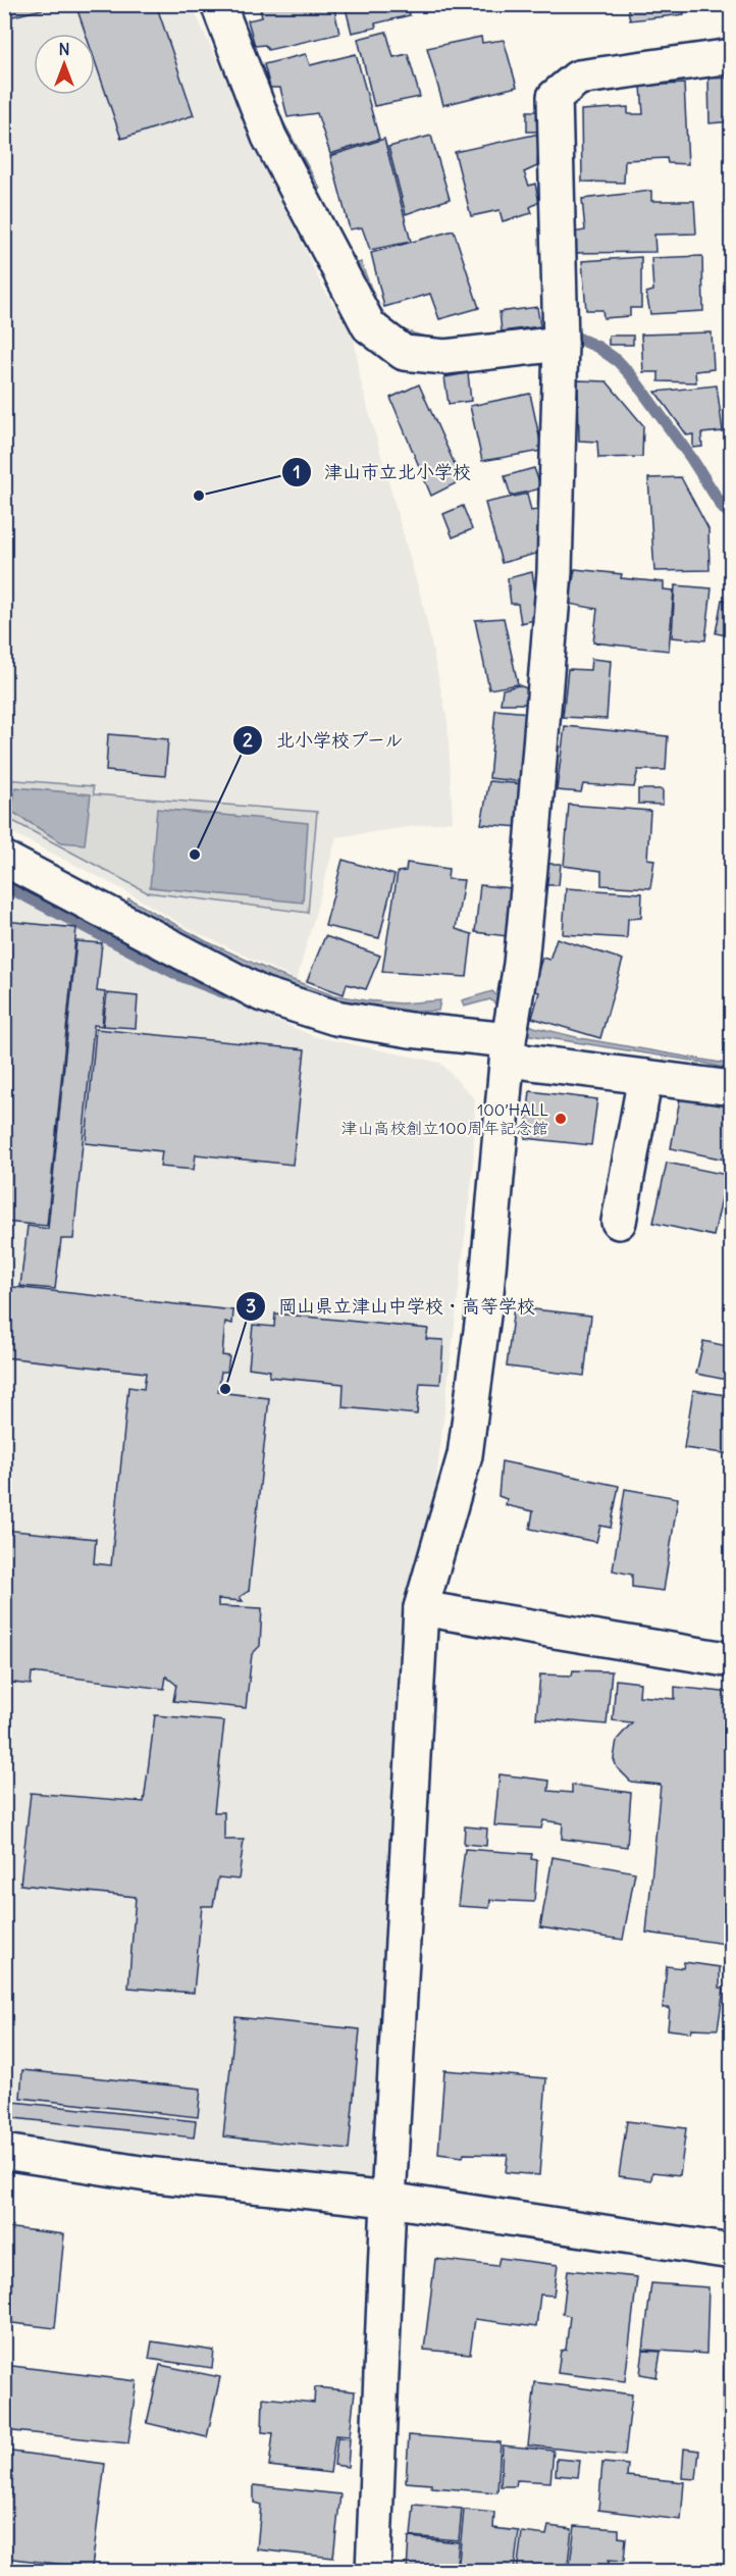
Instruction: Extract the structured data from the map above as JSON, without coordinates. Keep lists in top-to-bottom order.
{
  "places": [
    "津山市立北小学校",
    "北小学校プール",
    "100’HALL 津山高校創立100周年記念館",
    "岡山県立津山中学校・高等学校"
  ],
  "north": "top"
}
